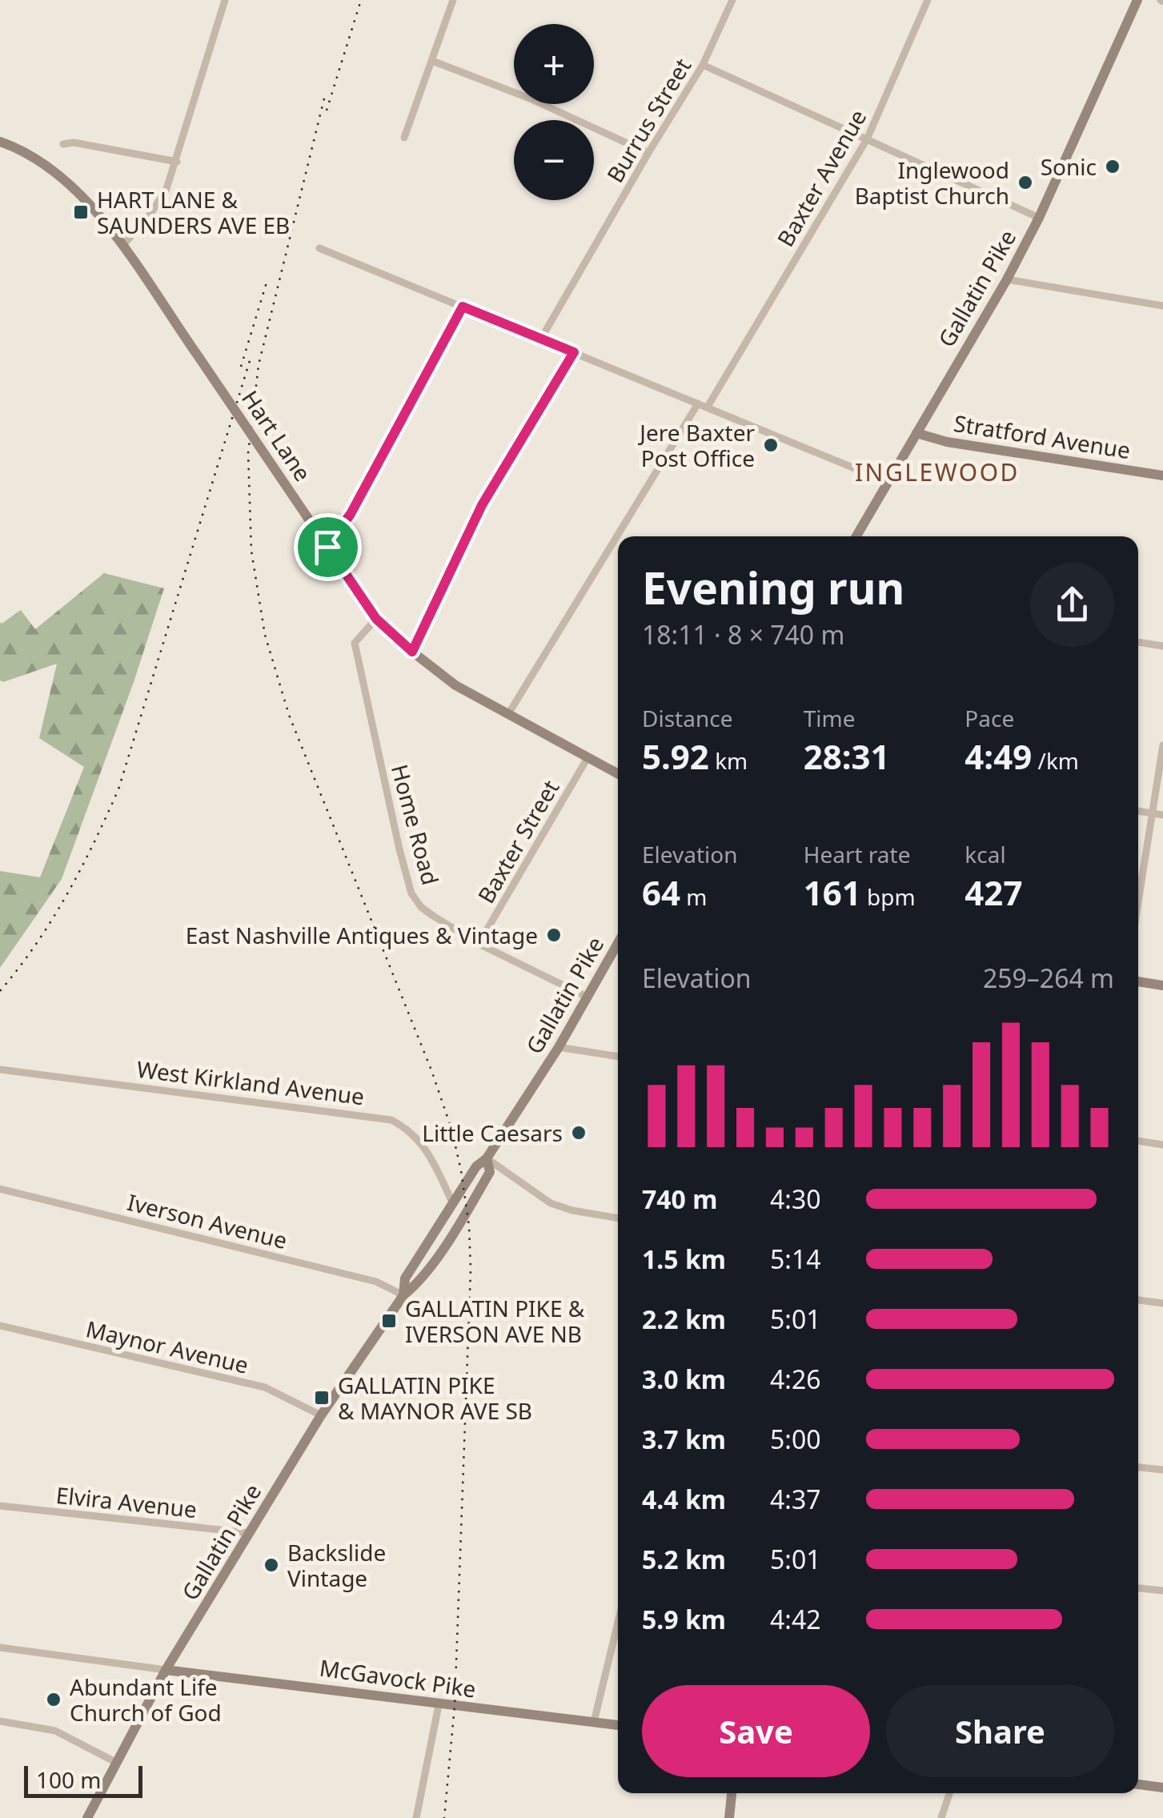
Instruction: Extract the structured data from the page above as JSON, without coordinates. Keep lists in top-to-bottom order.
{
  "streets": {
    "main road": [
      "Gallatin Pike",
      "Hart Lane",
      "Stratford Avenue",
      "McGavock Pike"
    ],
    "street": [
      "Burrus Street",
      "Baxter Avenue",
      "Home Road",
      "Baxter Street",
      "West Kirkland Avenue",
      "Iverson Avenue",
      "Maynor Avenue",
      "Elvira Avenue"
    ]
  },
  "crossings": [
    ["Gallatin Pike", "Stratford Avenue"],
    ["Gallatin Pike", "Home Road"],
    ["Gallatin Pike", "West Kirkland Avenue"],
    ["Gallatin Pike", "Iverson Avenue"],
    ["Gallatin Pike", "Maynor Avenue"],
    ["Gallatin Pike", "Elvira Avenue"],
    ["Gallatin Pike", "McGavock Pike"],
    ["Hart Lane", "Home Road"],
    ["Hart Lane", "Baxter Street"],
    ["Home Road", "Baxter Street"]
  ],
  "districts": ["INGLEWOOD"],
  "places": {
    "other": [
      "Sonic",
      "Inglewood Baptist Church",
      "Jere Baxter Post Office",
      "East Nashville Antiques & Vintage",
      "Little Caesars",
      "Backslide Vintage",
      "Abundant Life Church of God"
    ],
    "transit": ["HART LANE & SAUNDERS AVE EB", "GALLATIN PIKE & IVERSON AVE NB", "GALLATIN PIKE & MAYNOR AVE SB"]
  },
  "scale_bar": "100 m",
  "page": {
    "map_buttons": ["+", "−"],
    "heading": ["Evening run", "18:11 · 8 × 740 m"],
    "stats": [
      ["Distance", "5.92 km"],
      ["Time", "28:31"],
      ["Pace", "4:49 /km"],
      ["Elevation", "64 m"],
      ["Heart rate", "161 bpm"],
      ["kcal", "427"]
    ],
    "chart": ["Elevation", "259–264 m"],
    "list": [
      {
        "name": "740 m",
        "note": "4:30"
      },
      {
        "name": "1.5 km",
        "note": "5:14"
      },
      {
        "name": "2.2 km",
        "note": "5:01"
      },
      {
        "name": "3.0 km",
        "note": "4:26"
      },
      {
        "name": "3.7 km",
        "note": "5:00"
      },
      {
        "name": "4.4 km",
        "note": "4:37"
      },
      {
        "name": "5.2 km",
        "note": "5:01"
      },
      {
        "name": "5.9 km",
        "note": "4:42"
      }
    ],
    "buttons": ["Save", "Share"],
    "scale": "100 m"
  }
}
